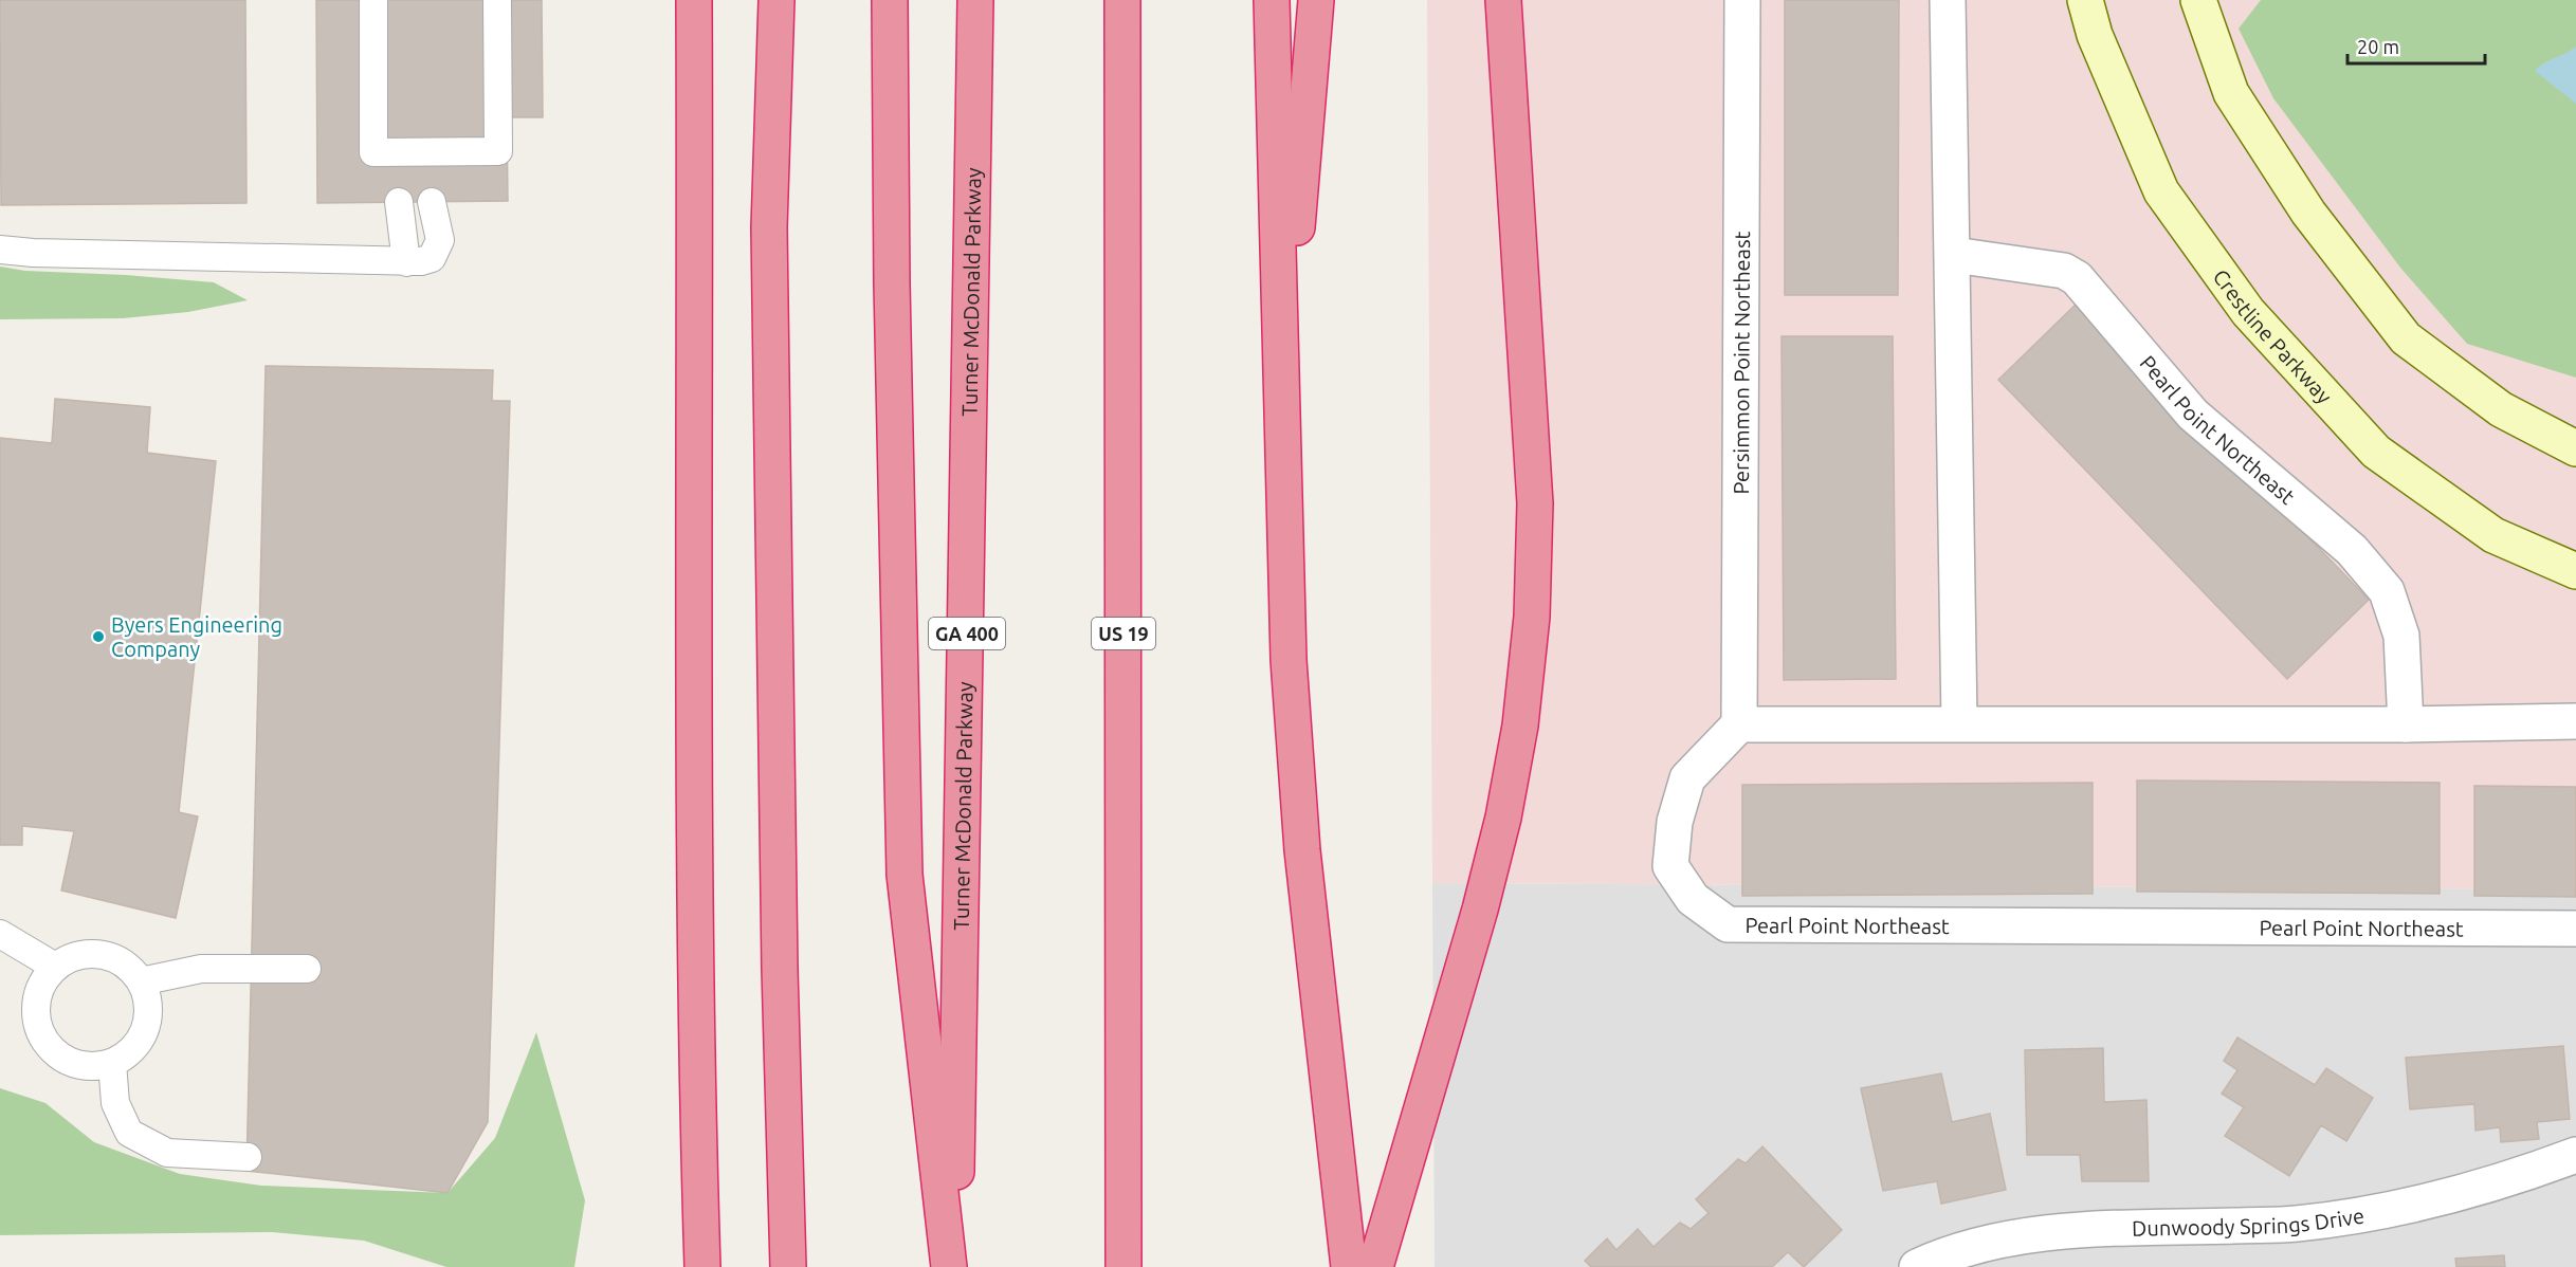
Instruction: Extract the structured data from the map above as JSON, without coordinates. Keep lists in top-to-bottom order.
{
  "streets": {
    "highway": ["Turner McDonald Parkway", "GA 400", "US 19"],
    "street": [
      "Crestline Parkway",
      "Persimmon Point Northeast",
      "Pearl Point Northeast",
      "Dunwoody Springs Drive"
    ]
  },
  "crossings": [
    ["Persimmon Point Northeast", "Pearl Point Northeast"]
  ],
  "places": ["Byers Engineering Company"],
  "scale_bar": "20 m"
}
